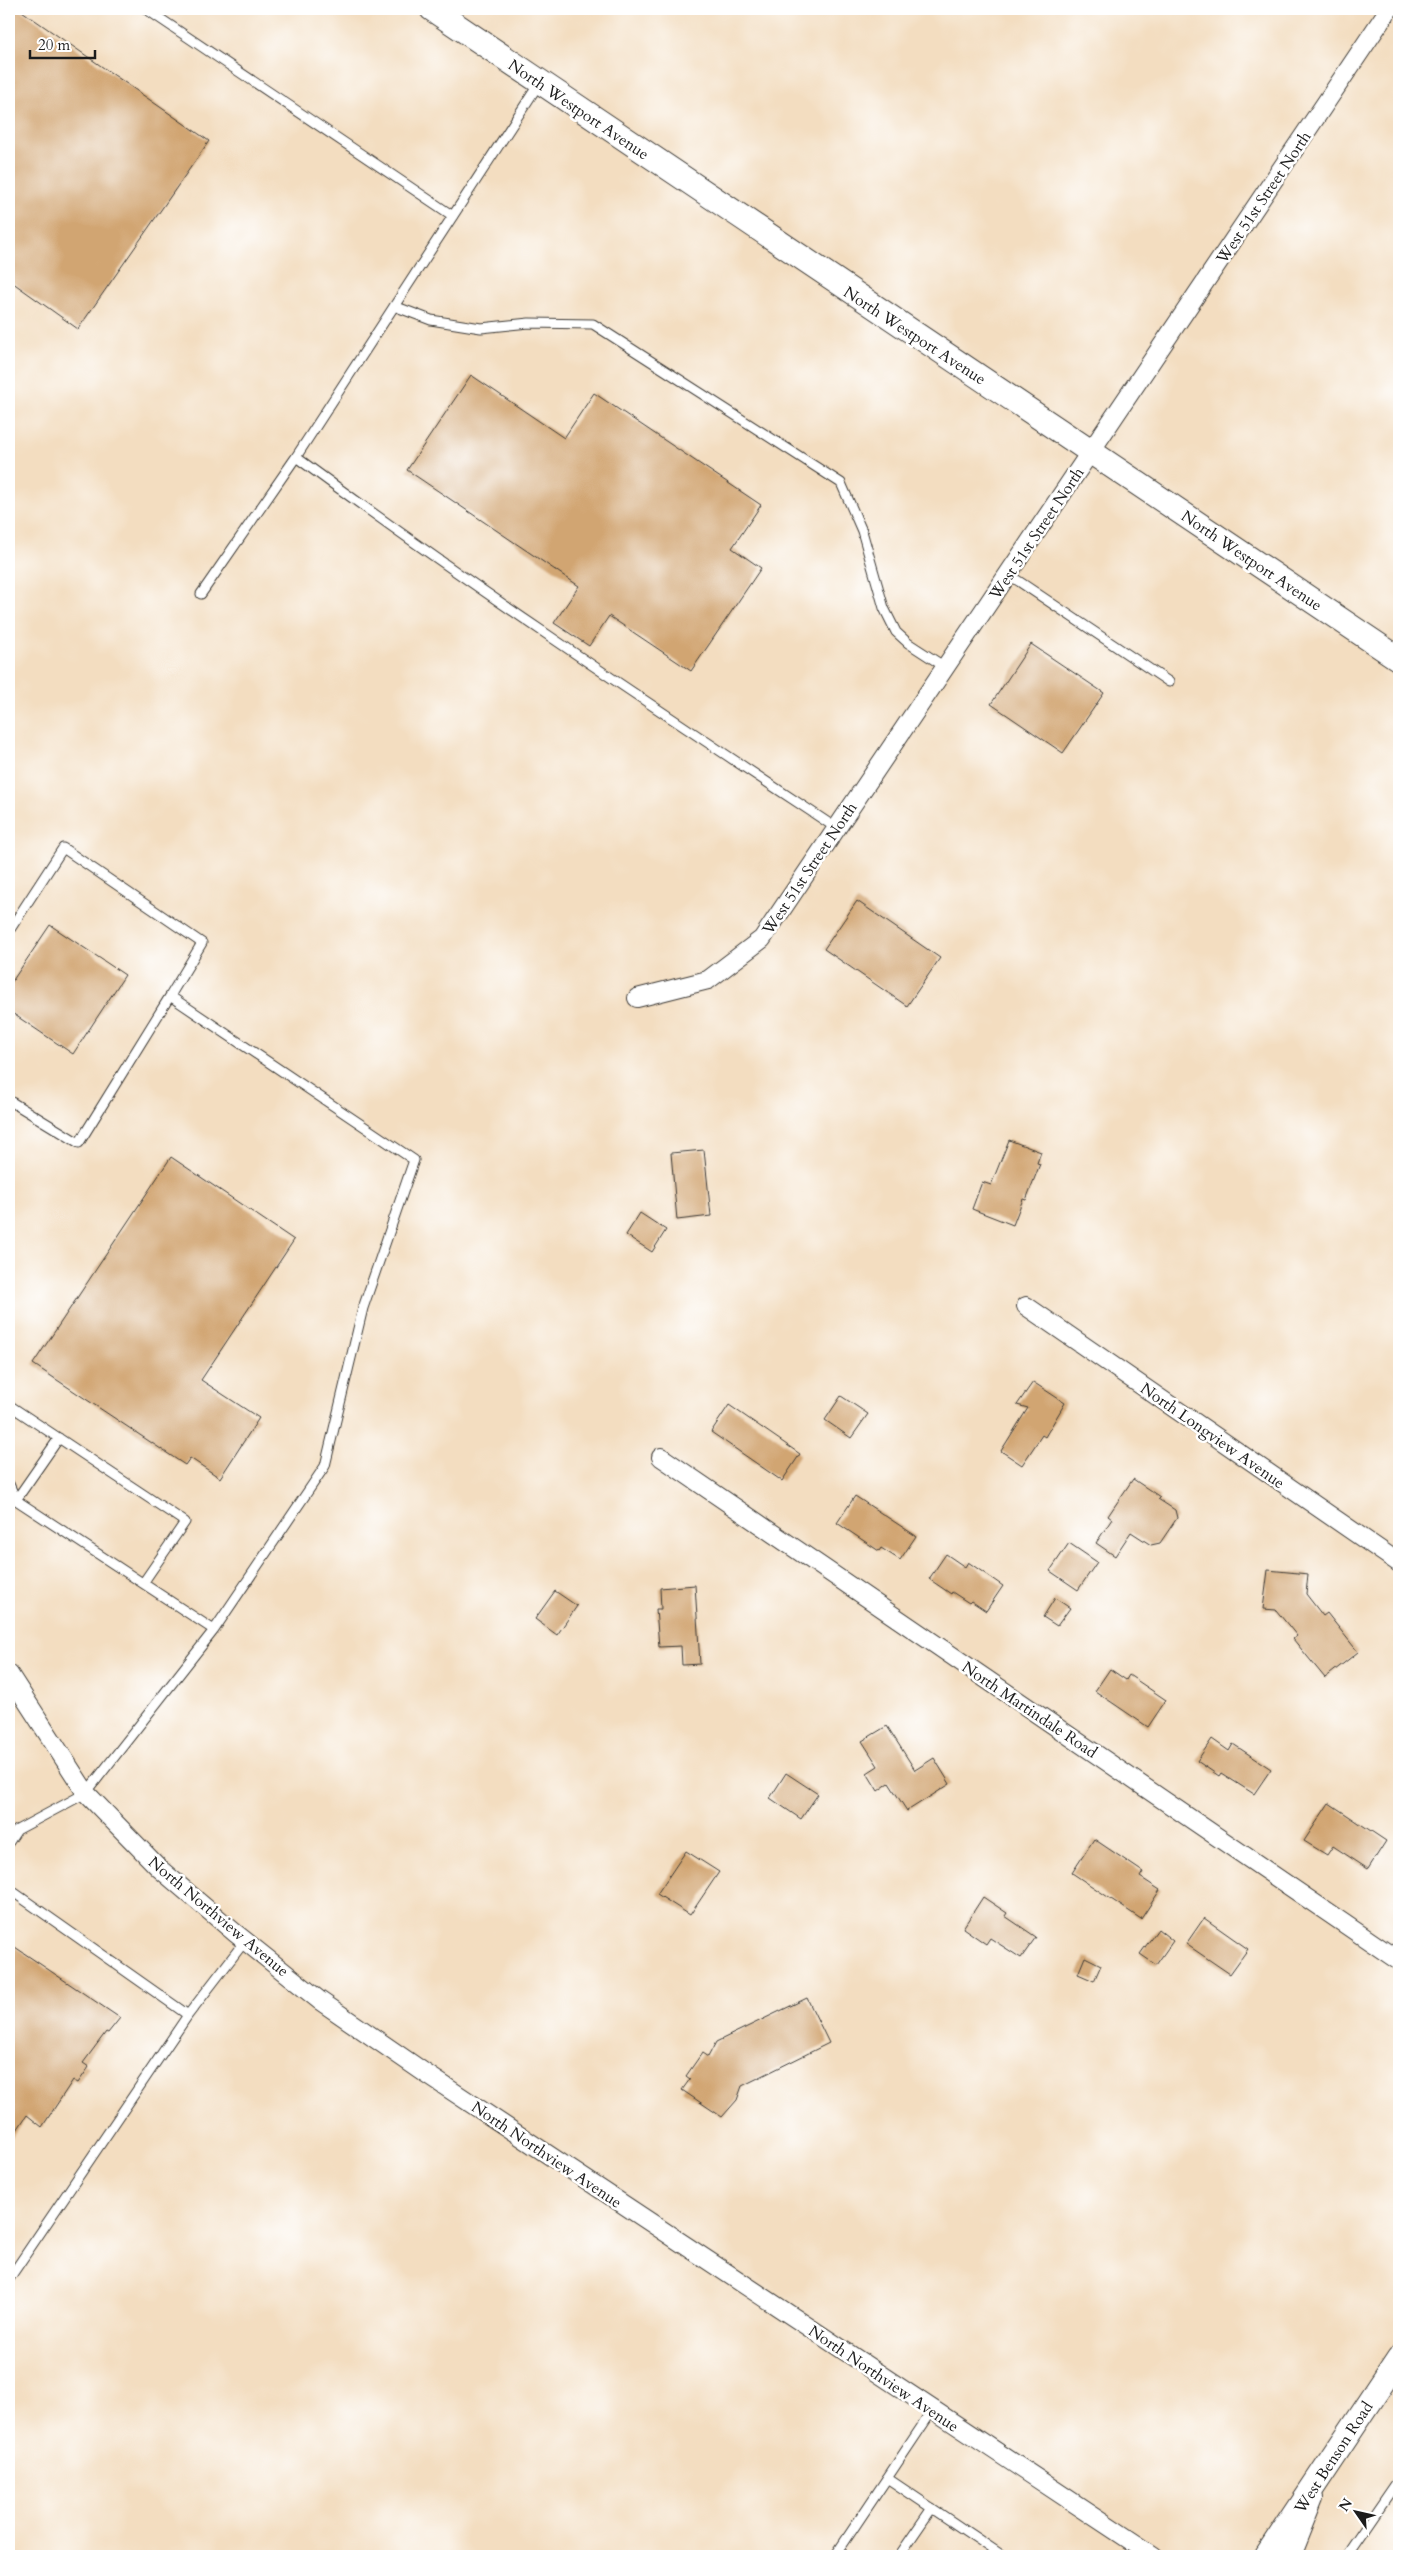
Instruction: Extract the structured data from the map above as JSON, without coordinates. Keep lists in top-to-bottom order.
{
  "streets": {
    "main road": ["North Westport Avenue", "West Benson Road"],
    "street": [
      "West 51st Street North",
      "North Longview Avenue",
      "North Martindale Road",
      "North Northview Avenue"
    ]
  },
  "crossings": [
    ["North Westport Avenue", "West 51st Street North"]
  ],
  "scale_bar": "20 m",
  "north": "top left"
}
